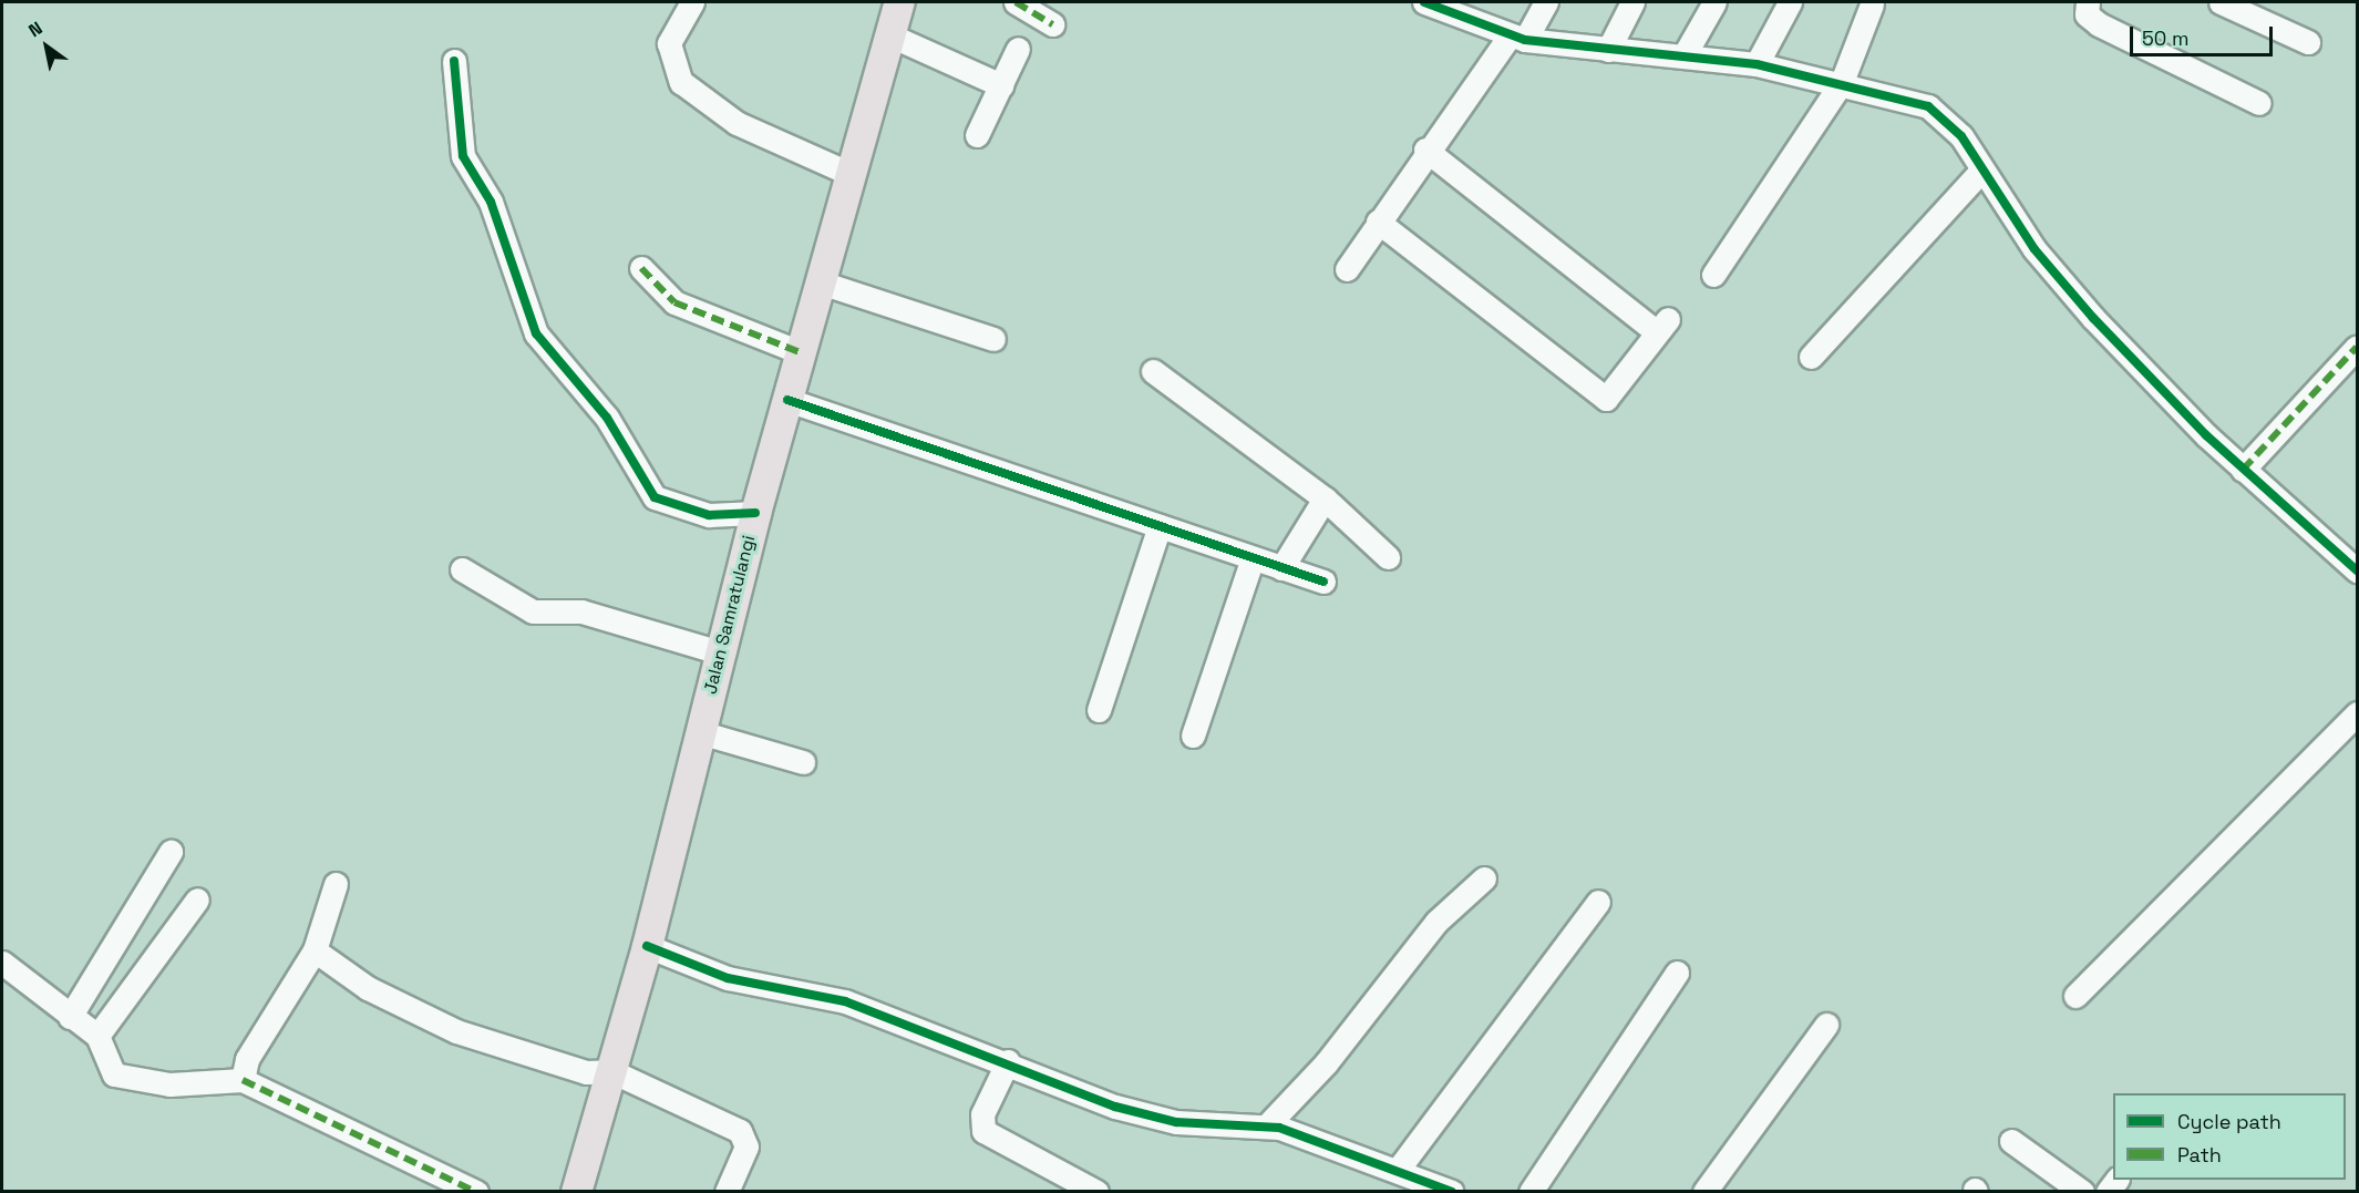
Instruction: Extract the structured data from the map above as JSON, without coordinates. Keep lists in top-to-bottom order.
{
  "streets": {
    "main road": ["Jalan Samratulangi"]
  },
  "legend": ["Cycle path", "Path"],
  "scale_bar": "50 m",
  "north": "top left"
}
